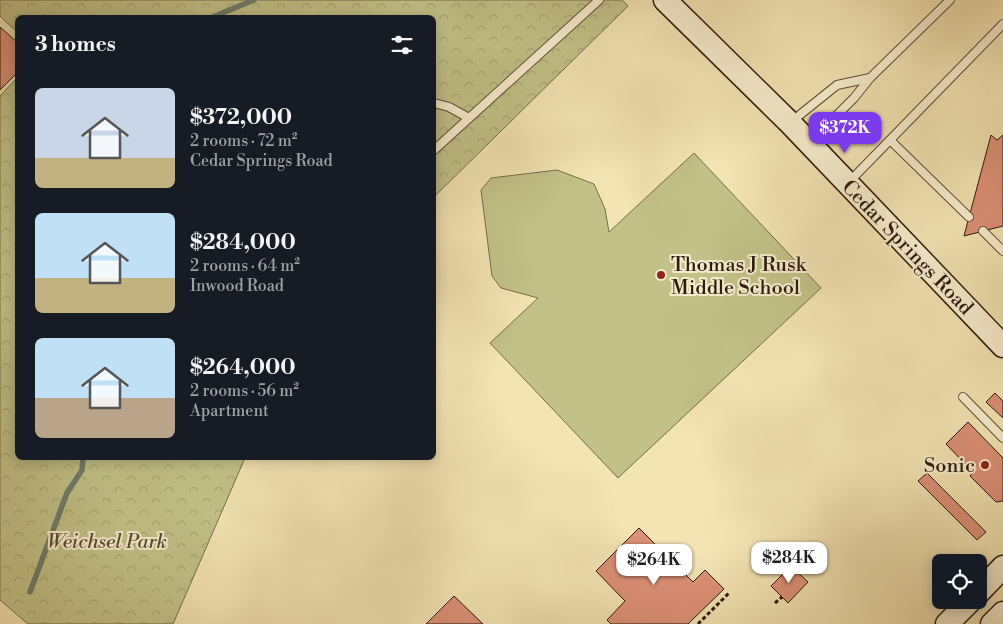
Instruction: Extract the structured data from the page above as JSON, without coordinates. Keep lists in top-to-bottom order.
{
  "streets": {
    "main road": ["Cedar Springs Road"]
  },
  "parks": ["Weichsel Park"],
  "places": ["Thomas J Rusk Middle School", "Sonic"],
  "page": {
    "heading": "3 homes",
    "list": [
      {
        "name": "$372,000",
        "note": "2 rooms · 72 m² · Cedar Springs Road"
      },
      {
        "name": "$284,000",
        "note": "2 rooms · 64 m² · Inwood Road"
      },
      {
        "name": "$264,000",
        "note": "2 rooms · 56 m² · Apartment"
      }
    ],
    "price": ["$372K", "$284K", "$264K"]
  }
}
